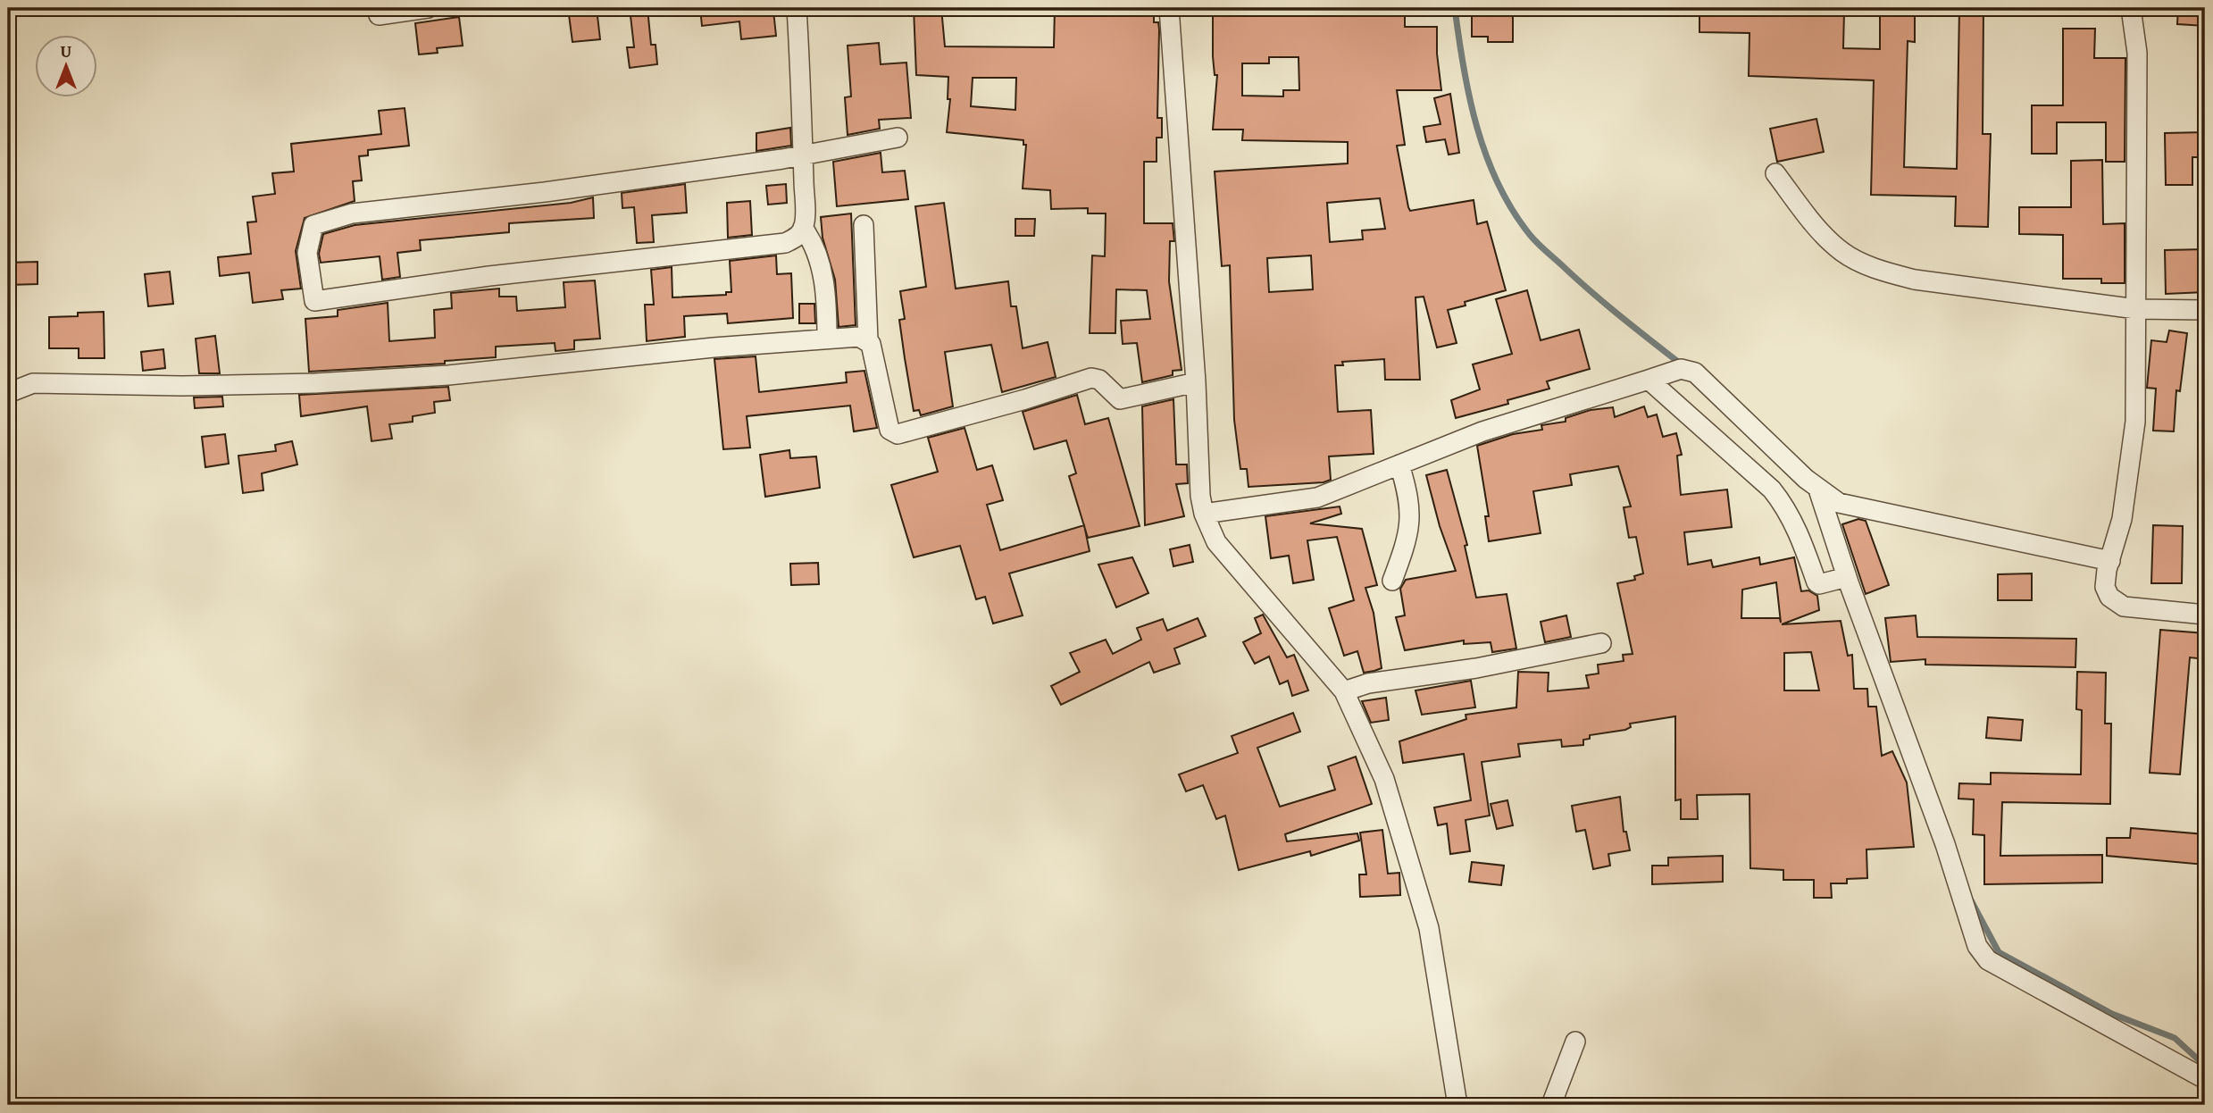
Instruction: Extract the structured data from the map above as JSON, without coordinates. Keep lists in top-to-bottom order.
{
  "north": "top"
}
